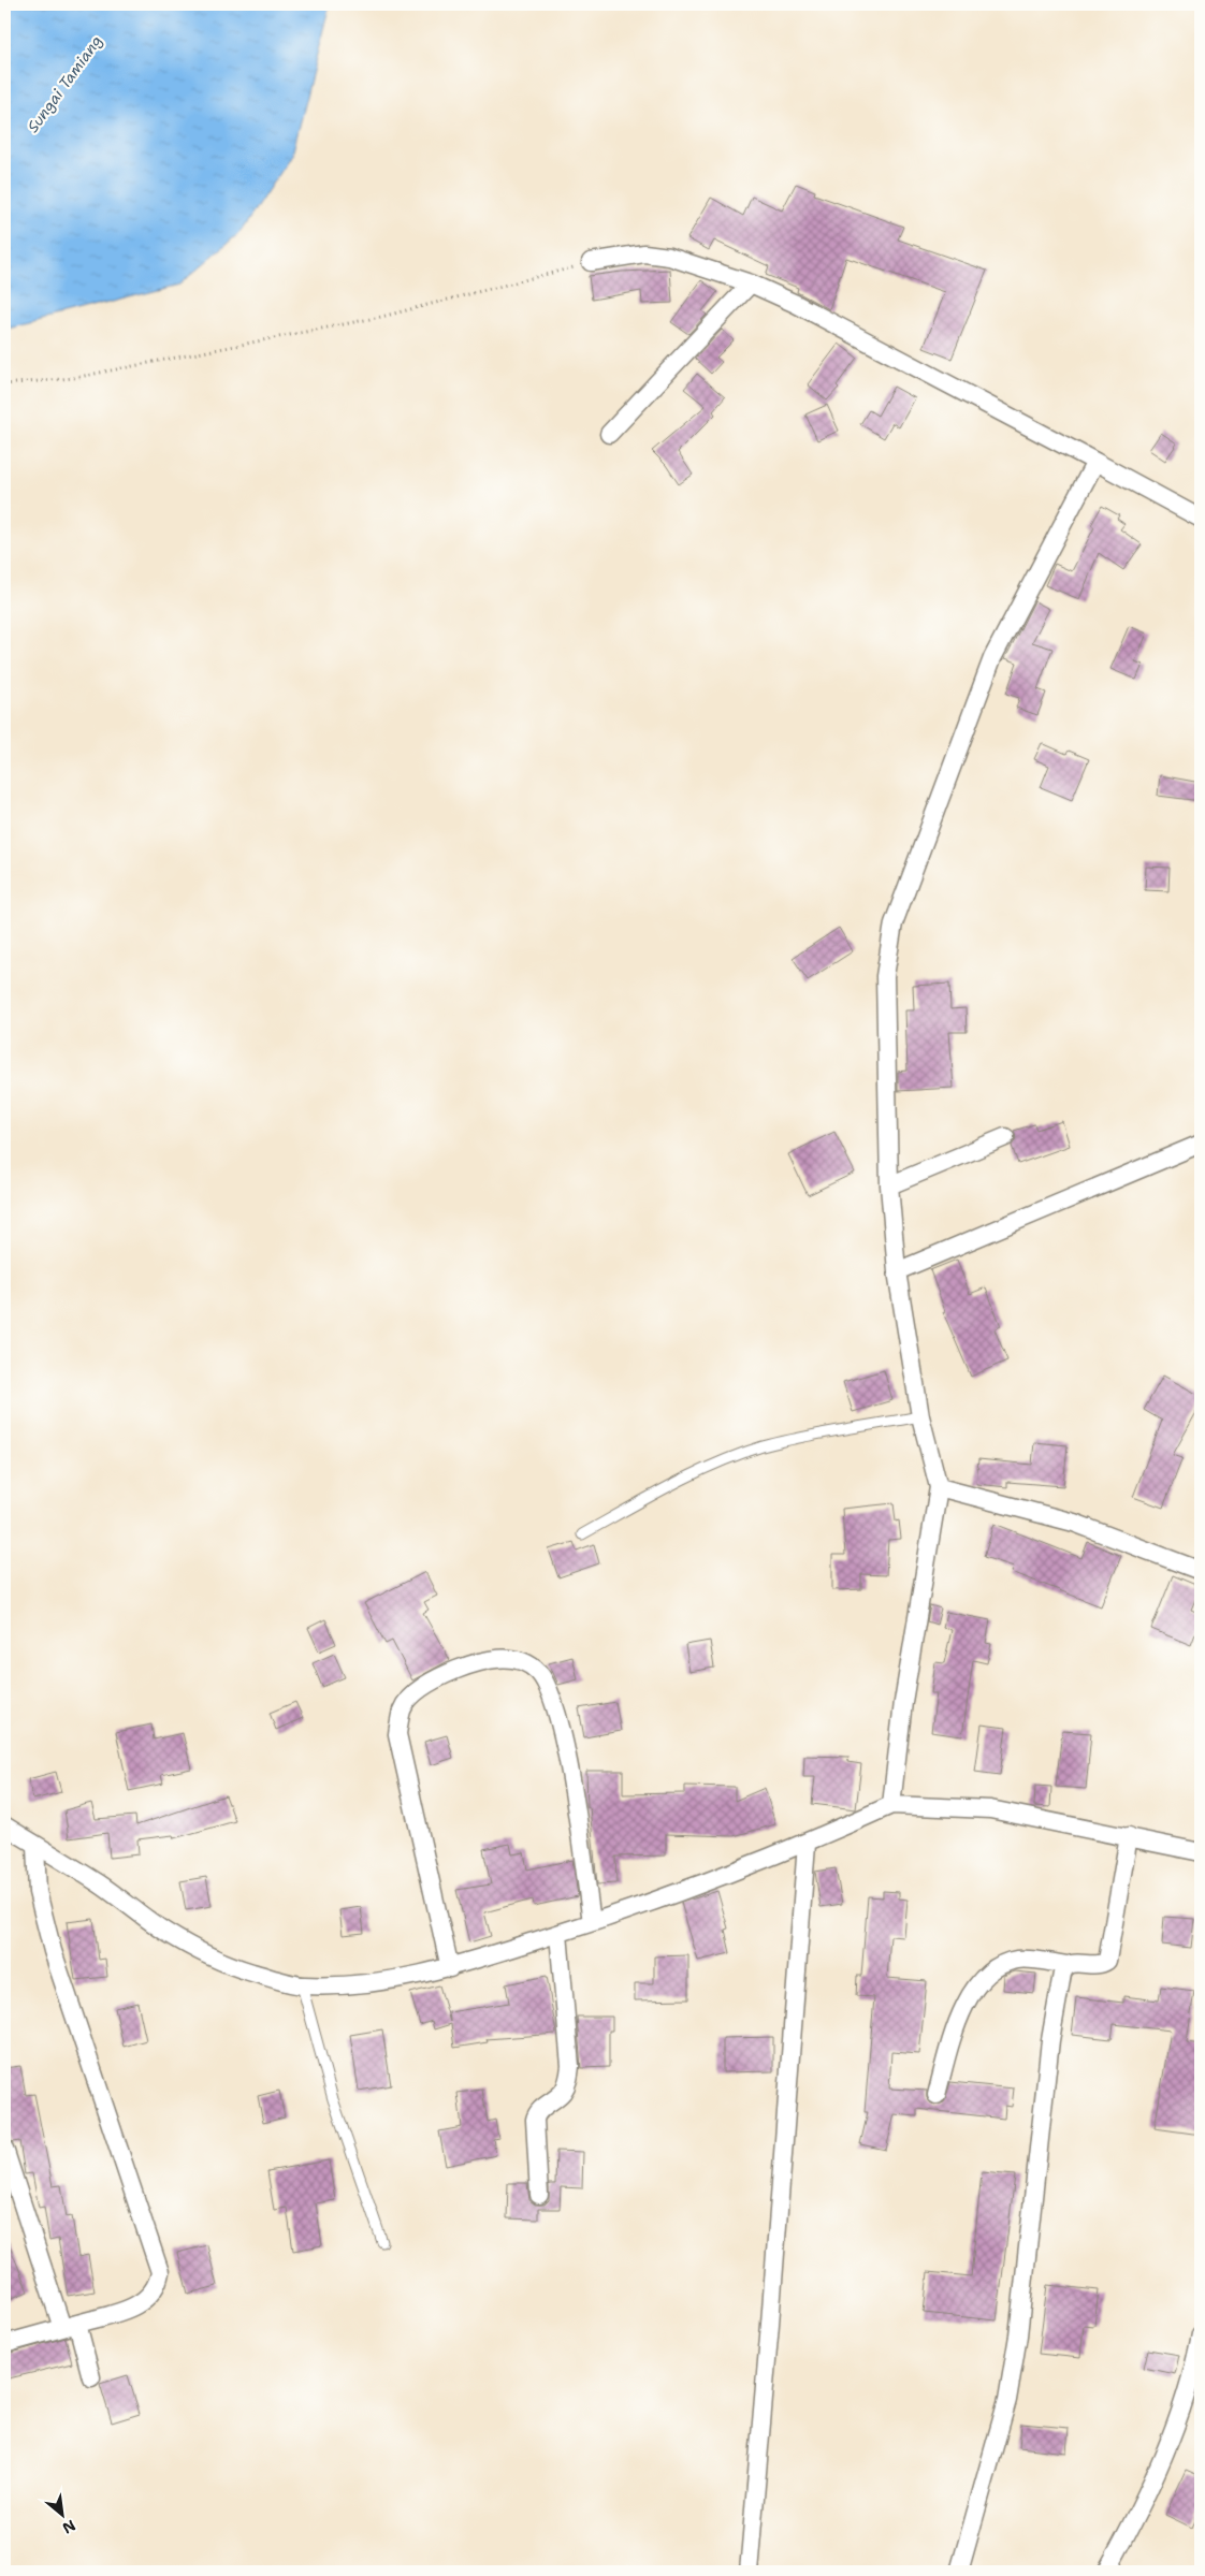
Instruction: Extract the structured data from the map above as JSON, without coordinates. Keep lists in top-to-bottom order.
{
  "water": ["Sungai Tamiang"],
  "north": "bottom right"
}
